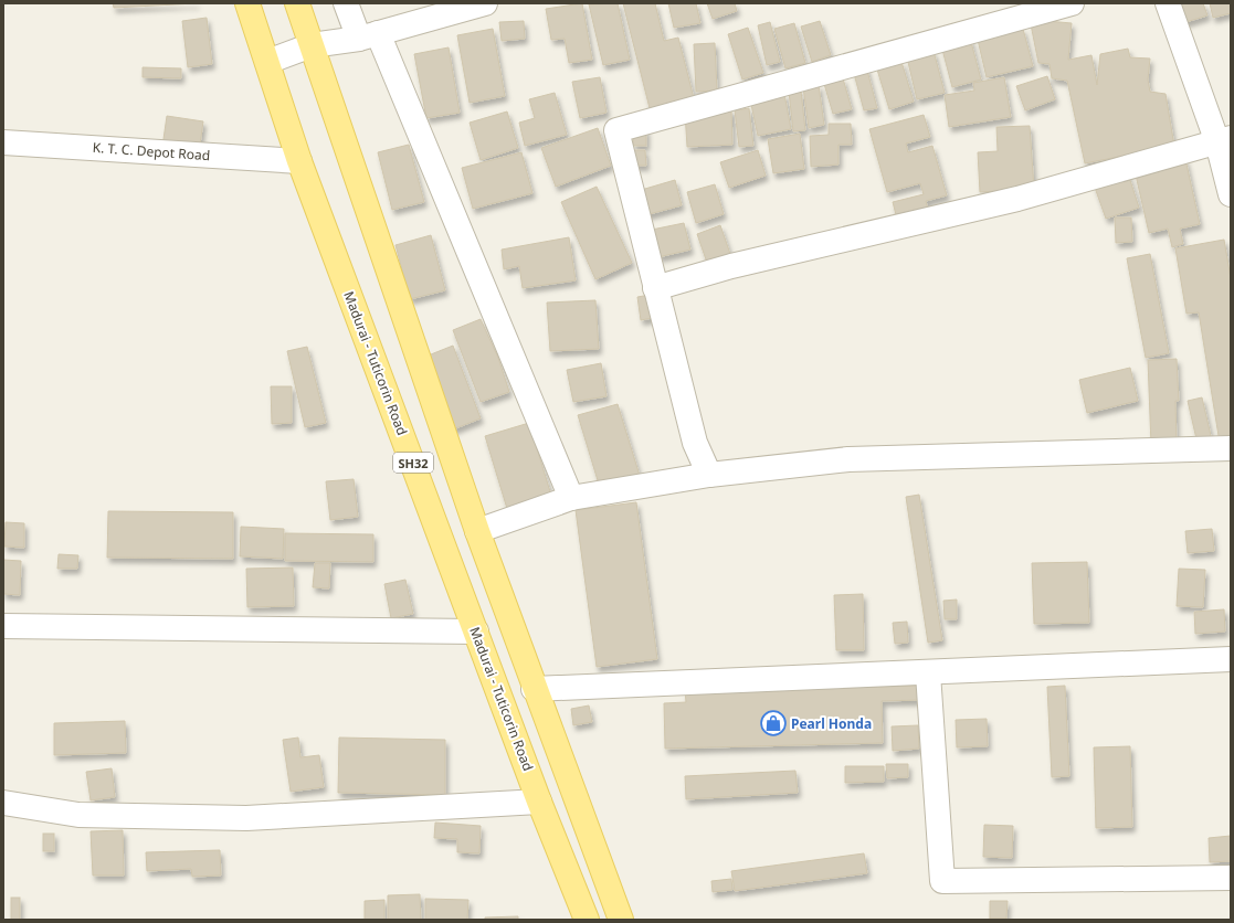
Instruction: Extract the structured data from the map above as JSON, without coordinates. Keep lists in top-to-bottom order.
{
  "streets": {
    "main road": ["Madurai - Tuticorin Road", "SH32"],
    "street": ["K. T. C. Depot Road"]
  },
  "crossings": [
    ["K. T. C. Depot Road", "Madurai - Tuticorin Road"]
  ],
  "places": {
    "shop": ["Pearl Honda"]
  }
}
